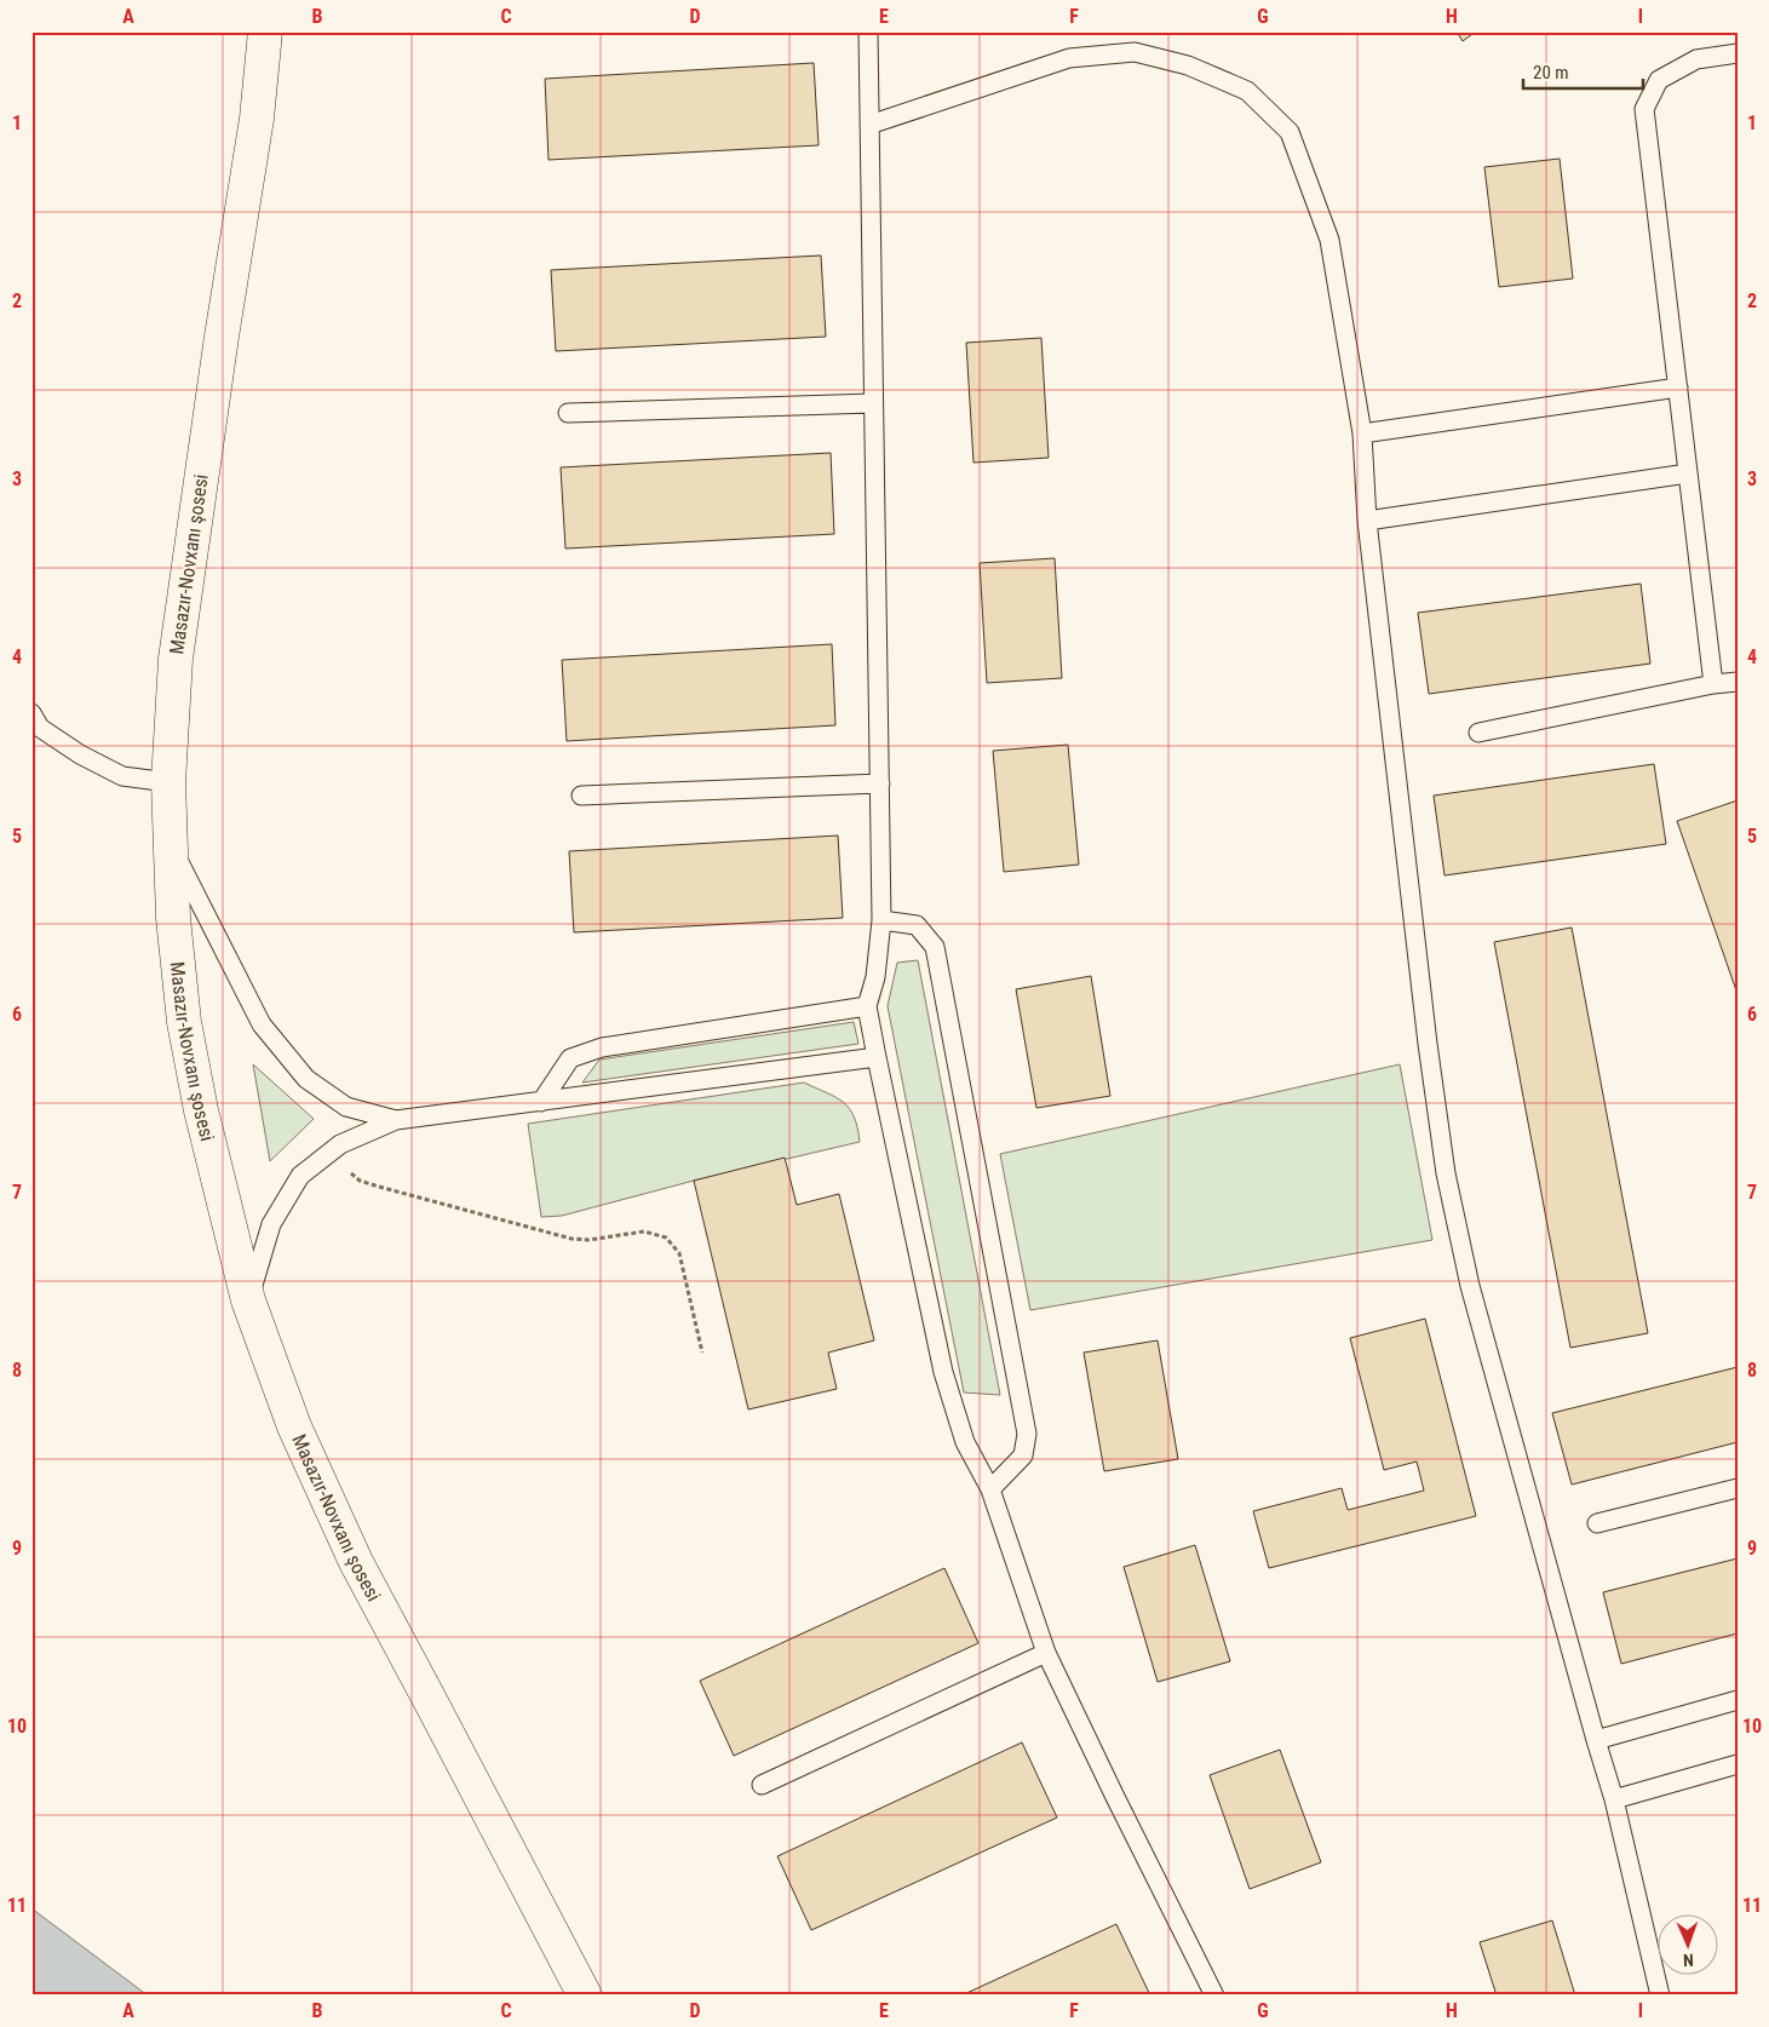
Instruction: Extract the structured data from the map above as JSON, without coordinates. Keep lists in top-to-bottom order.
{
  "streets": {
    "main road": ["Masazır-Novxanı şosesi"]
  },
  "scale_bar": "20 m",
  "north": "bottom",
  "grid": {
    "columns": [
      "A",
      "B",
      "C",
      "D",
      "E",
      "F",
      "G",
      "H",
      "I"
    ],
    "rows": [
      "1",
      "2",
      "3",
      "4",
      "5",
      "6",
      "7",
      "8",
      "9",
      "10",
      "11"
    ]
  }
}
